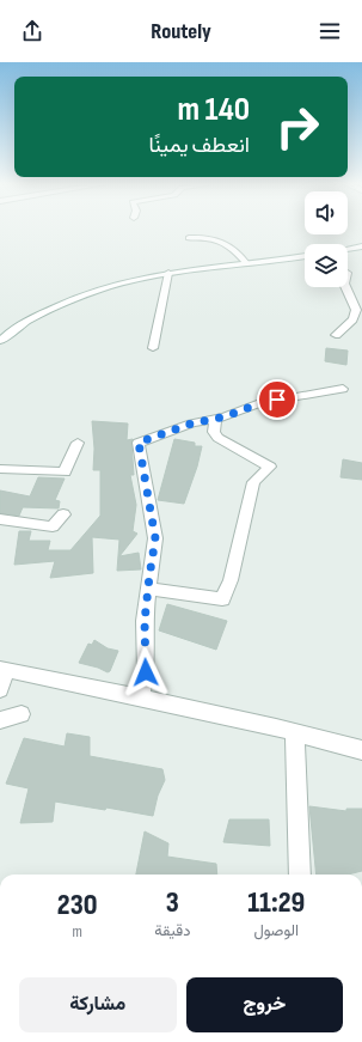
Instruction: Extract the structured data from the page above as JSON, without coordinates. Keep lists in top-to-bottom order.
{
  "page": {
    "header": "Routely",
    "turn": ["140 m", "انعطف يمينًا"],
    "eta": [
      "11:29",
      "الوصول",
      "3",
      "دقيقة",
      "230",
      "m"
    ],
    "buttons": ["خروج", "مشاركة"]
  }
}
